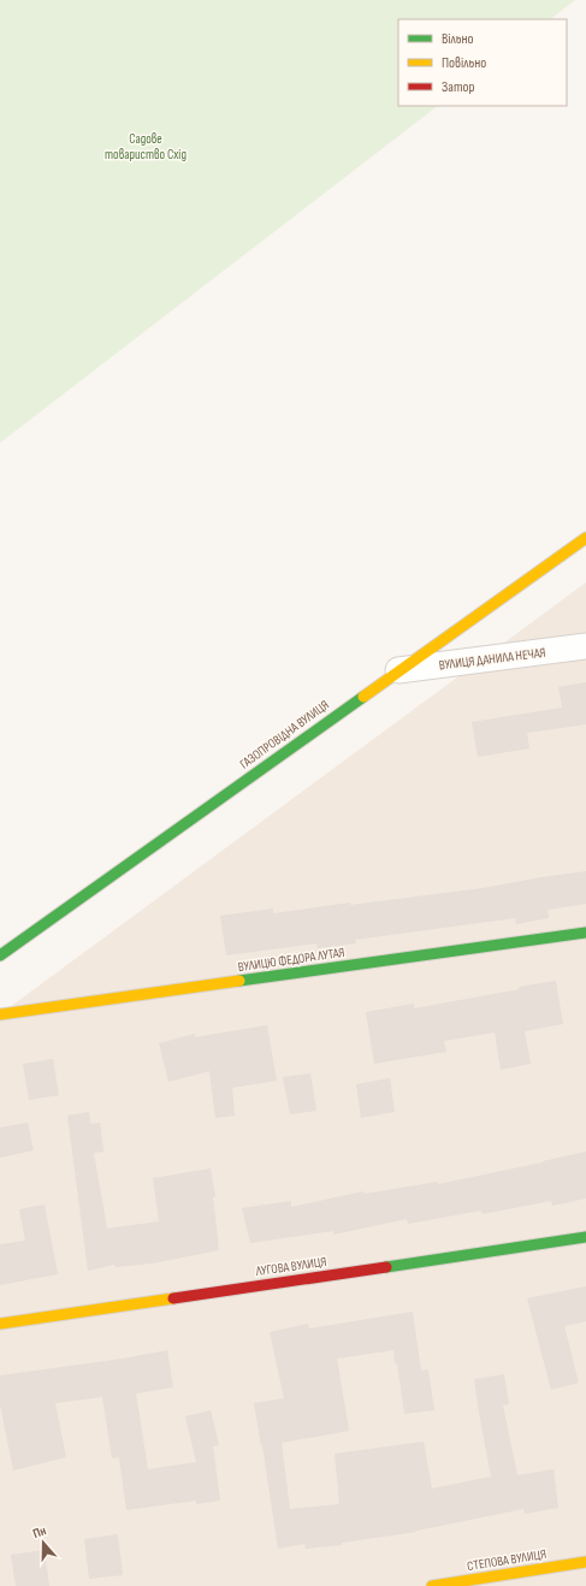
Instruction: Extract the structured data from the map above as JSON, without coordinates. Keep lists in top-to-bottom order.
{
  "streets": {
    "street": [
      "ВУЛИЦЯ ДАНИЛА НЕЧАЯ",
      "ГАЗОПРОВІДНА ВУЛИЦЯ",
      "ВУЛИЦЮ ФЕДОРА ЛУТАЯ",
      "ЛУГОВА ВУЛИЦЯ",
      "СТЕПОВА ВУЛИЦЯ"
    ]
  },
  "crossings": [
    ["ВУЛИЦЯ ДАНИЛА НЕЧАЯ", "ГАЗОПРОВІДНА ВУЛИЦЯ"]
  ],
  "parks": ["Садове товариство Схід"],
  "legend": ["Вільно", "Повільно", "Затор"],
  "north": "top"
}
